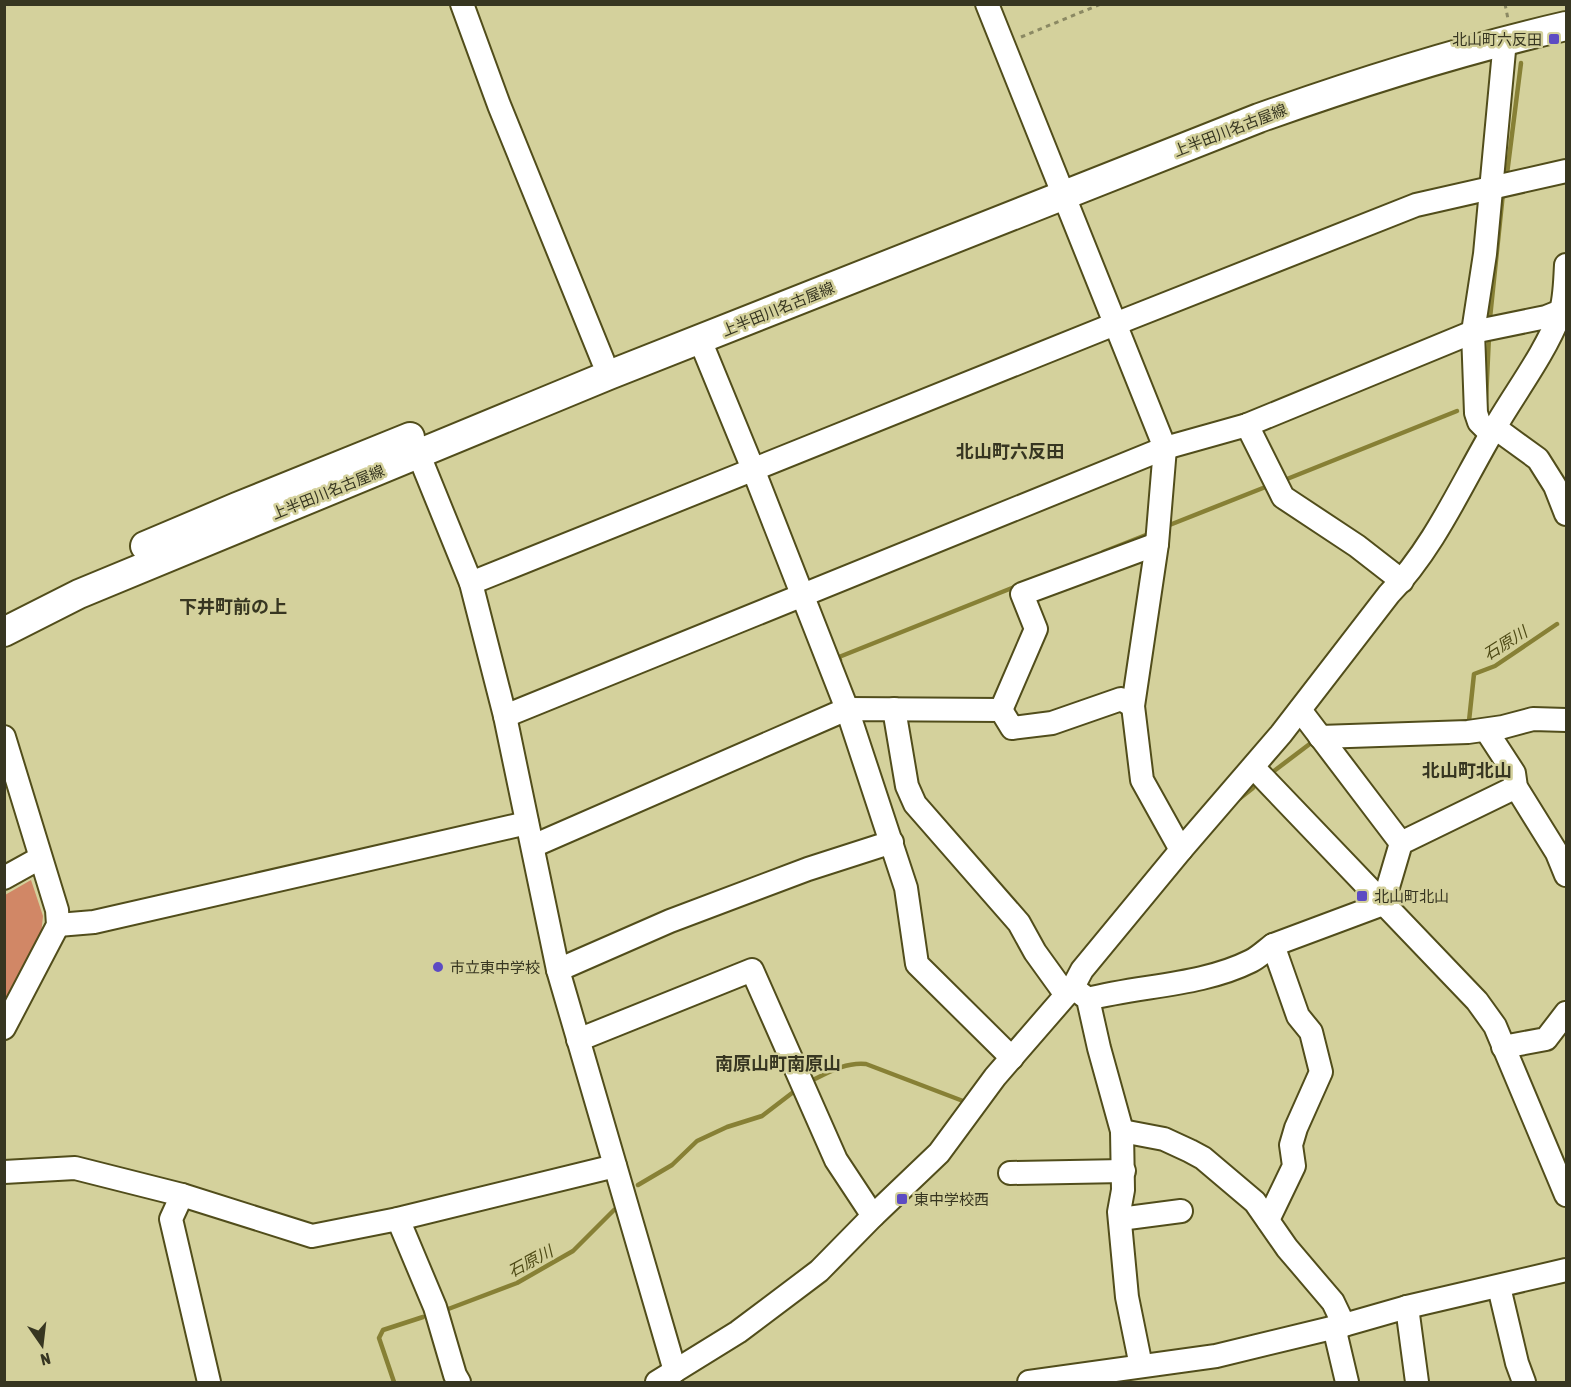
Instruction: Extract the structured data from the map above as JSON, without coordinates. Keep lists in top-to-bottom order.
{
  "streets": {
    "main road": ["上半田川名古屋線"]
  },
  "districts": [
    "北山町六反田",
    "下井町前の上",
    "北山町北山",
    "南原山町南原山"
  ],
  "water": ["石原川"],
  "places": {
    "transit": ["北山町六反田", "北山町北山", "東中学校西"],
    "other": ["市立東中学校"]
  },
  "north": "bottom"
}
